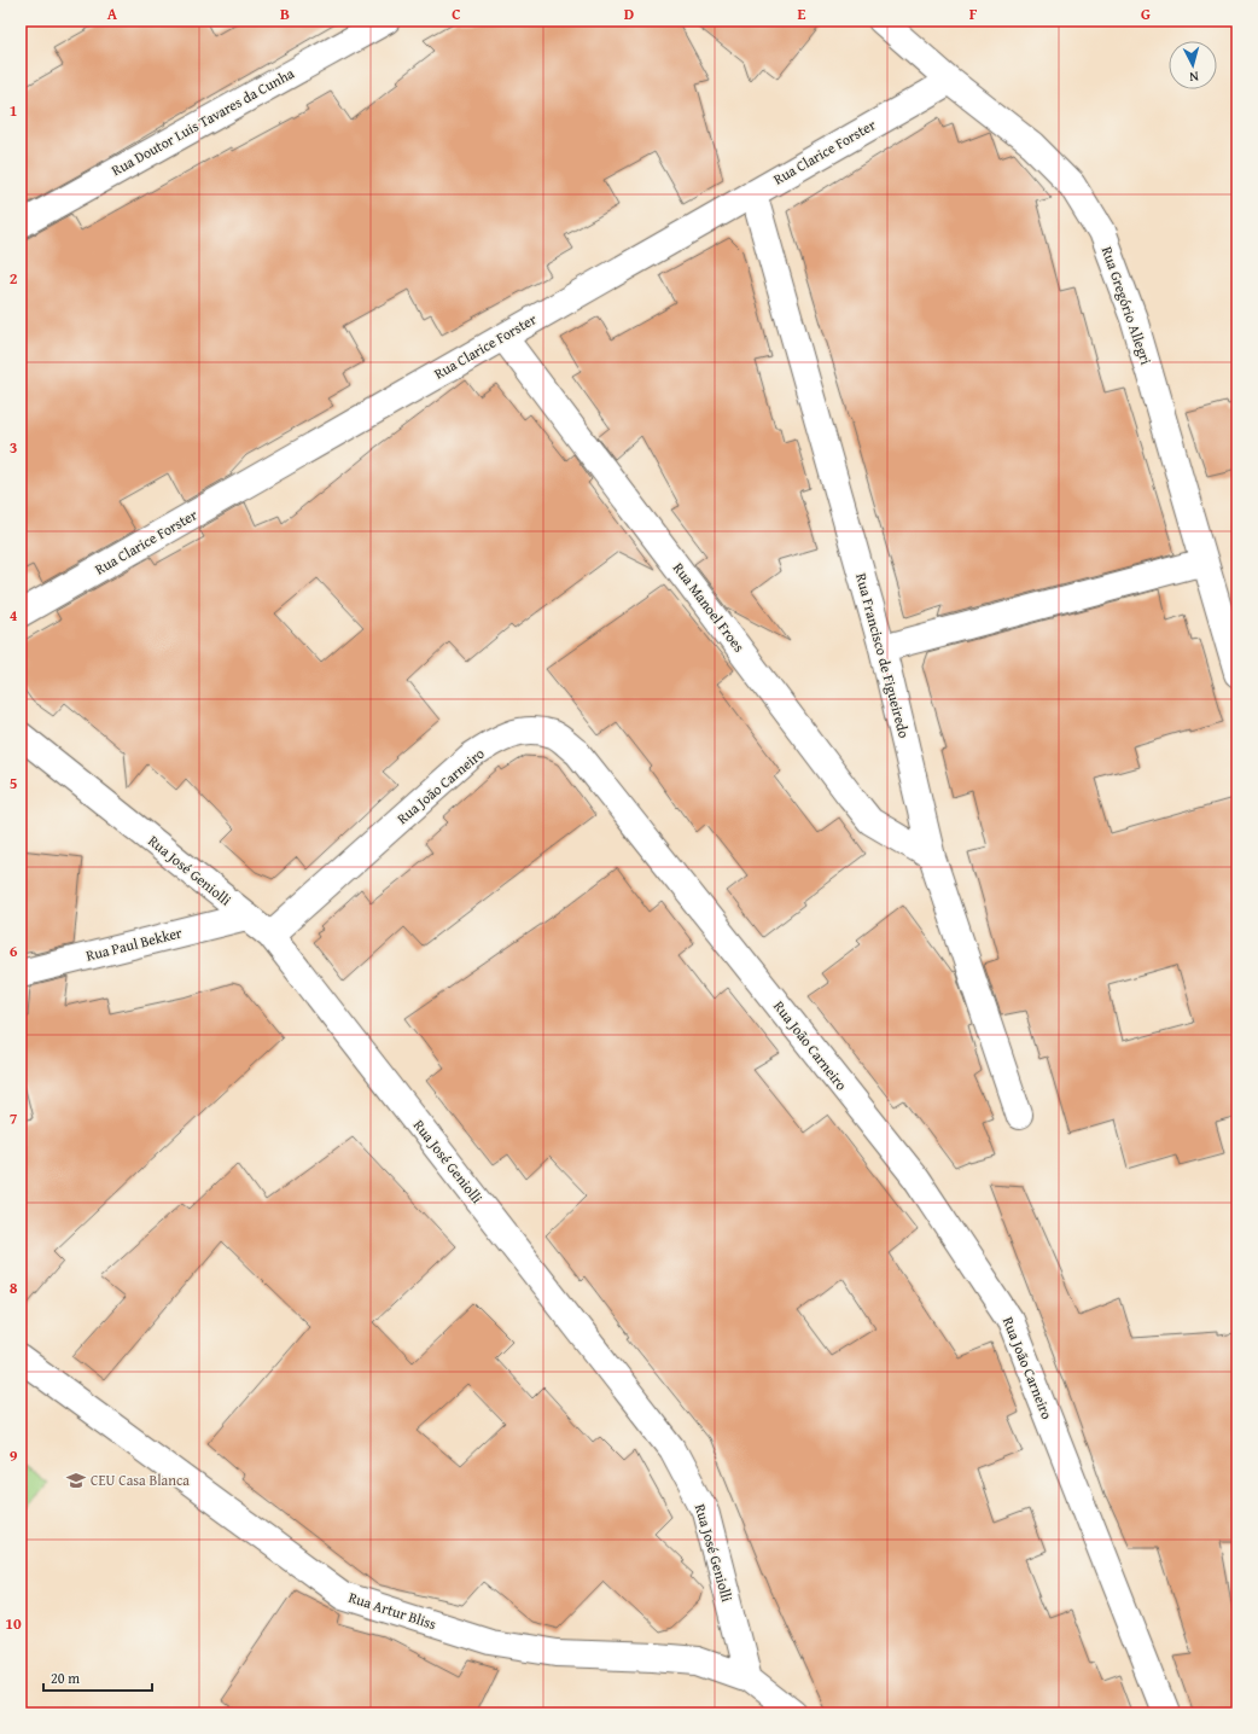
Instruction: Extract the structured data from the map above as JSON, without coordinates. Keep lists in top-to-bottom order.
{
  "streets": {
    "street": [
      "Rua Doutor Luis Tavares da Cunha",
      "Rua Clarice Forster",
      "Rua Gregório Allegri",
      "Rua Manoel Froes",
      "Rua Francisco de Figueiredo",
      "Rua João Carneiro",
      "Rua José Geniolli",
      "Rua Paul Bekker",
      "Rua Artur Bliss"
    ]
  },
  "crossings": [
    ["Rua Clarice Forster", "Rua Gregório Allegri"],
    ["Rua Clarice Forster", "Rua Manoel Froes"],
    ["Rua Clarice Forster", "Rua Francisco de Figueiredo"],
    ["Rua Manoel Froes", "Rua Francisco de Figueiredo"],
    ["Rua João Carneiro", "Rua José Geniolli"],
    ["Rua José Geniolli", "Rua Paul Bekker"],
    ["Rua José Geniolli", "Rua Artur Bliss"]
  ],
  "places": {
    "school or university": ["CEU Casa Blanca"]
  },
  "scale_bar": "20 m",
  "north": "bottom",
  "grid": {
    "columns": [
      "A",
      "B",
      "C",
      "D",
      "E",
      "F",
      "G"
    ],
    "rows": [
      "1",
      "2",
      "3",
      "4",
      "5",
      "6",
      "7",
      "8",
      "9",
      "10"
    ]
  }
}
